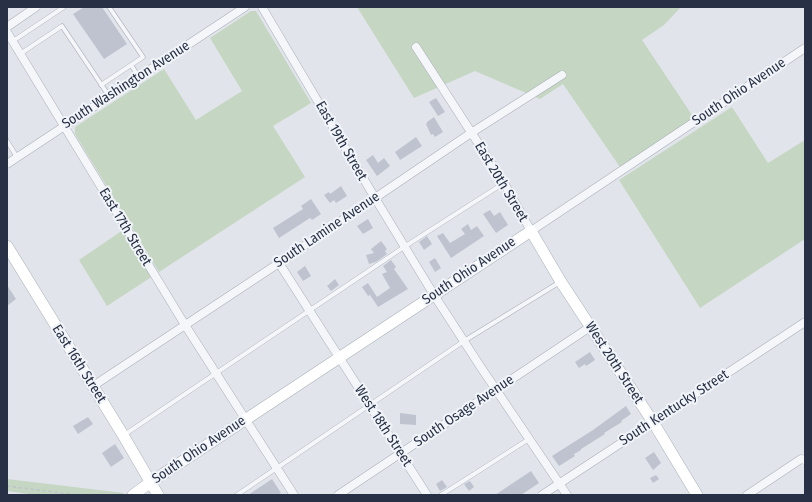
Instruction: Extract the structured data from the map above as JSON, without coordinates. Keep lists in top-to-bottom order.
{
  "streets": {
    "street": [
      "South Washington Avenue",
      "South Ohio Avenue",
      "East 19th Street",
      "East 20th Street",
      "East 17th Street",
      "South Lamine Avenue",
      "West 20th Street",
      "East 16th Street",
      "South Kentucky Street",
      "South Osage Avenue",
      "West 18th Street"
    ]
  },
  "crossings": [
    ["South Washington Avenue", "East 17th Street"],
    ["South Ohio Avenue", "East 19th Street"],
    ["South Ohio Avenue", "East 20th Street"],
    ["South Ohio Avenue", "East 17th Street"],
    ["South Ohio Avenue", "West 20th Street"],
    ["South Ohio Avenue", "East 16th Street"],
    ["South Ohio Avenue", "West 18th Street"],
    ["East 19th Street", "South Lamine Avenue"],
    ["East 19th Street", "South Kentucky Street"],
    ["East 19th Street", "South Osage Avenue"],
    ["East 20th Street", "South Lamine Avenue"],
    ["East 20th Street", "West 20th Street"],
    ["East 17th Street", "South Lamine Avenue"],
    ["South Lamine Avenue", "East 16th Street"],
    ["South Lamine Avenue", "West 18th Street"],
    ["West 20th Street", "South Kentucky Street"],
    ["West 20th Street", "South Osage Avenue"],
    ["South Osage Avenue", "West 18th Street"]
  ]
}
